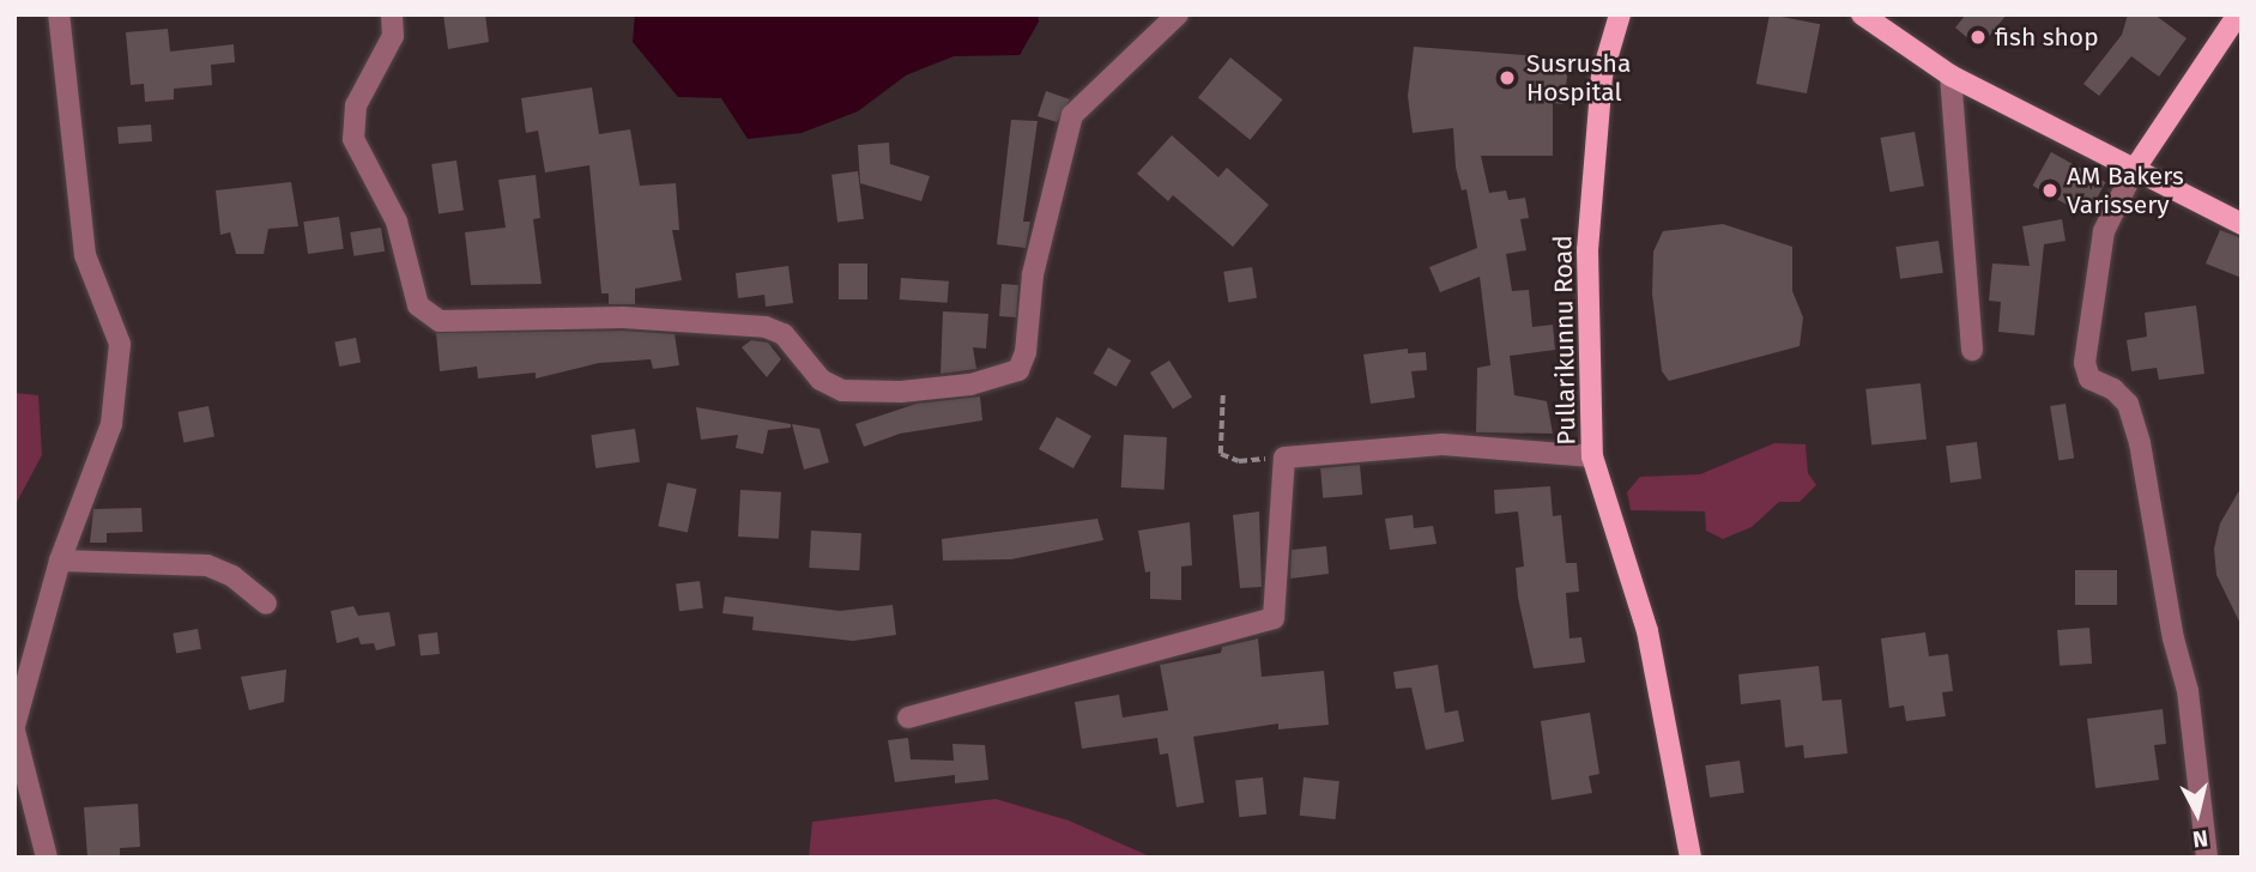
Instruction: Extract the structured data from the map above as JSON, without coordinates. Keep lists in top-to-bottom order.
{
  "streets": {
    "main road": ["Pullarikunnu Road"]
  },
  "places": ["fish shop", "Susrusha Hospital", "AM Bakers Varissery"],
  "north": "bottom"
}
